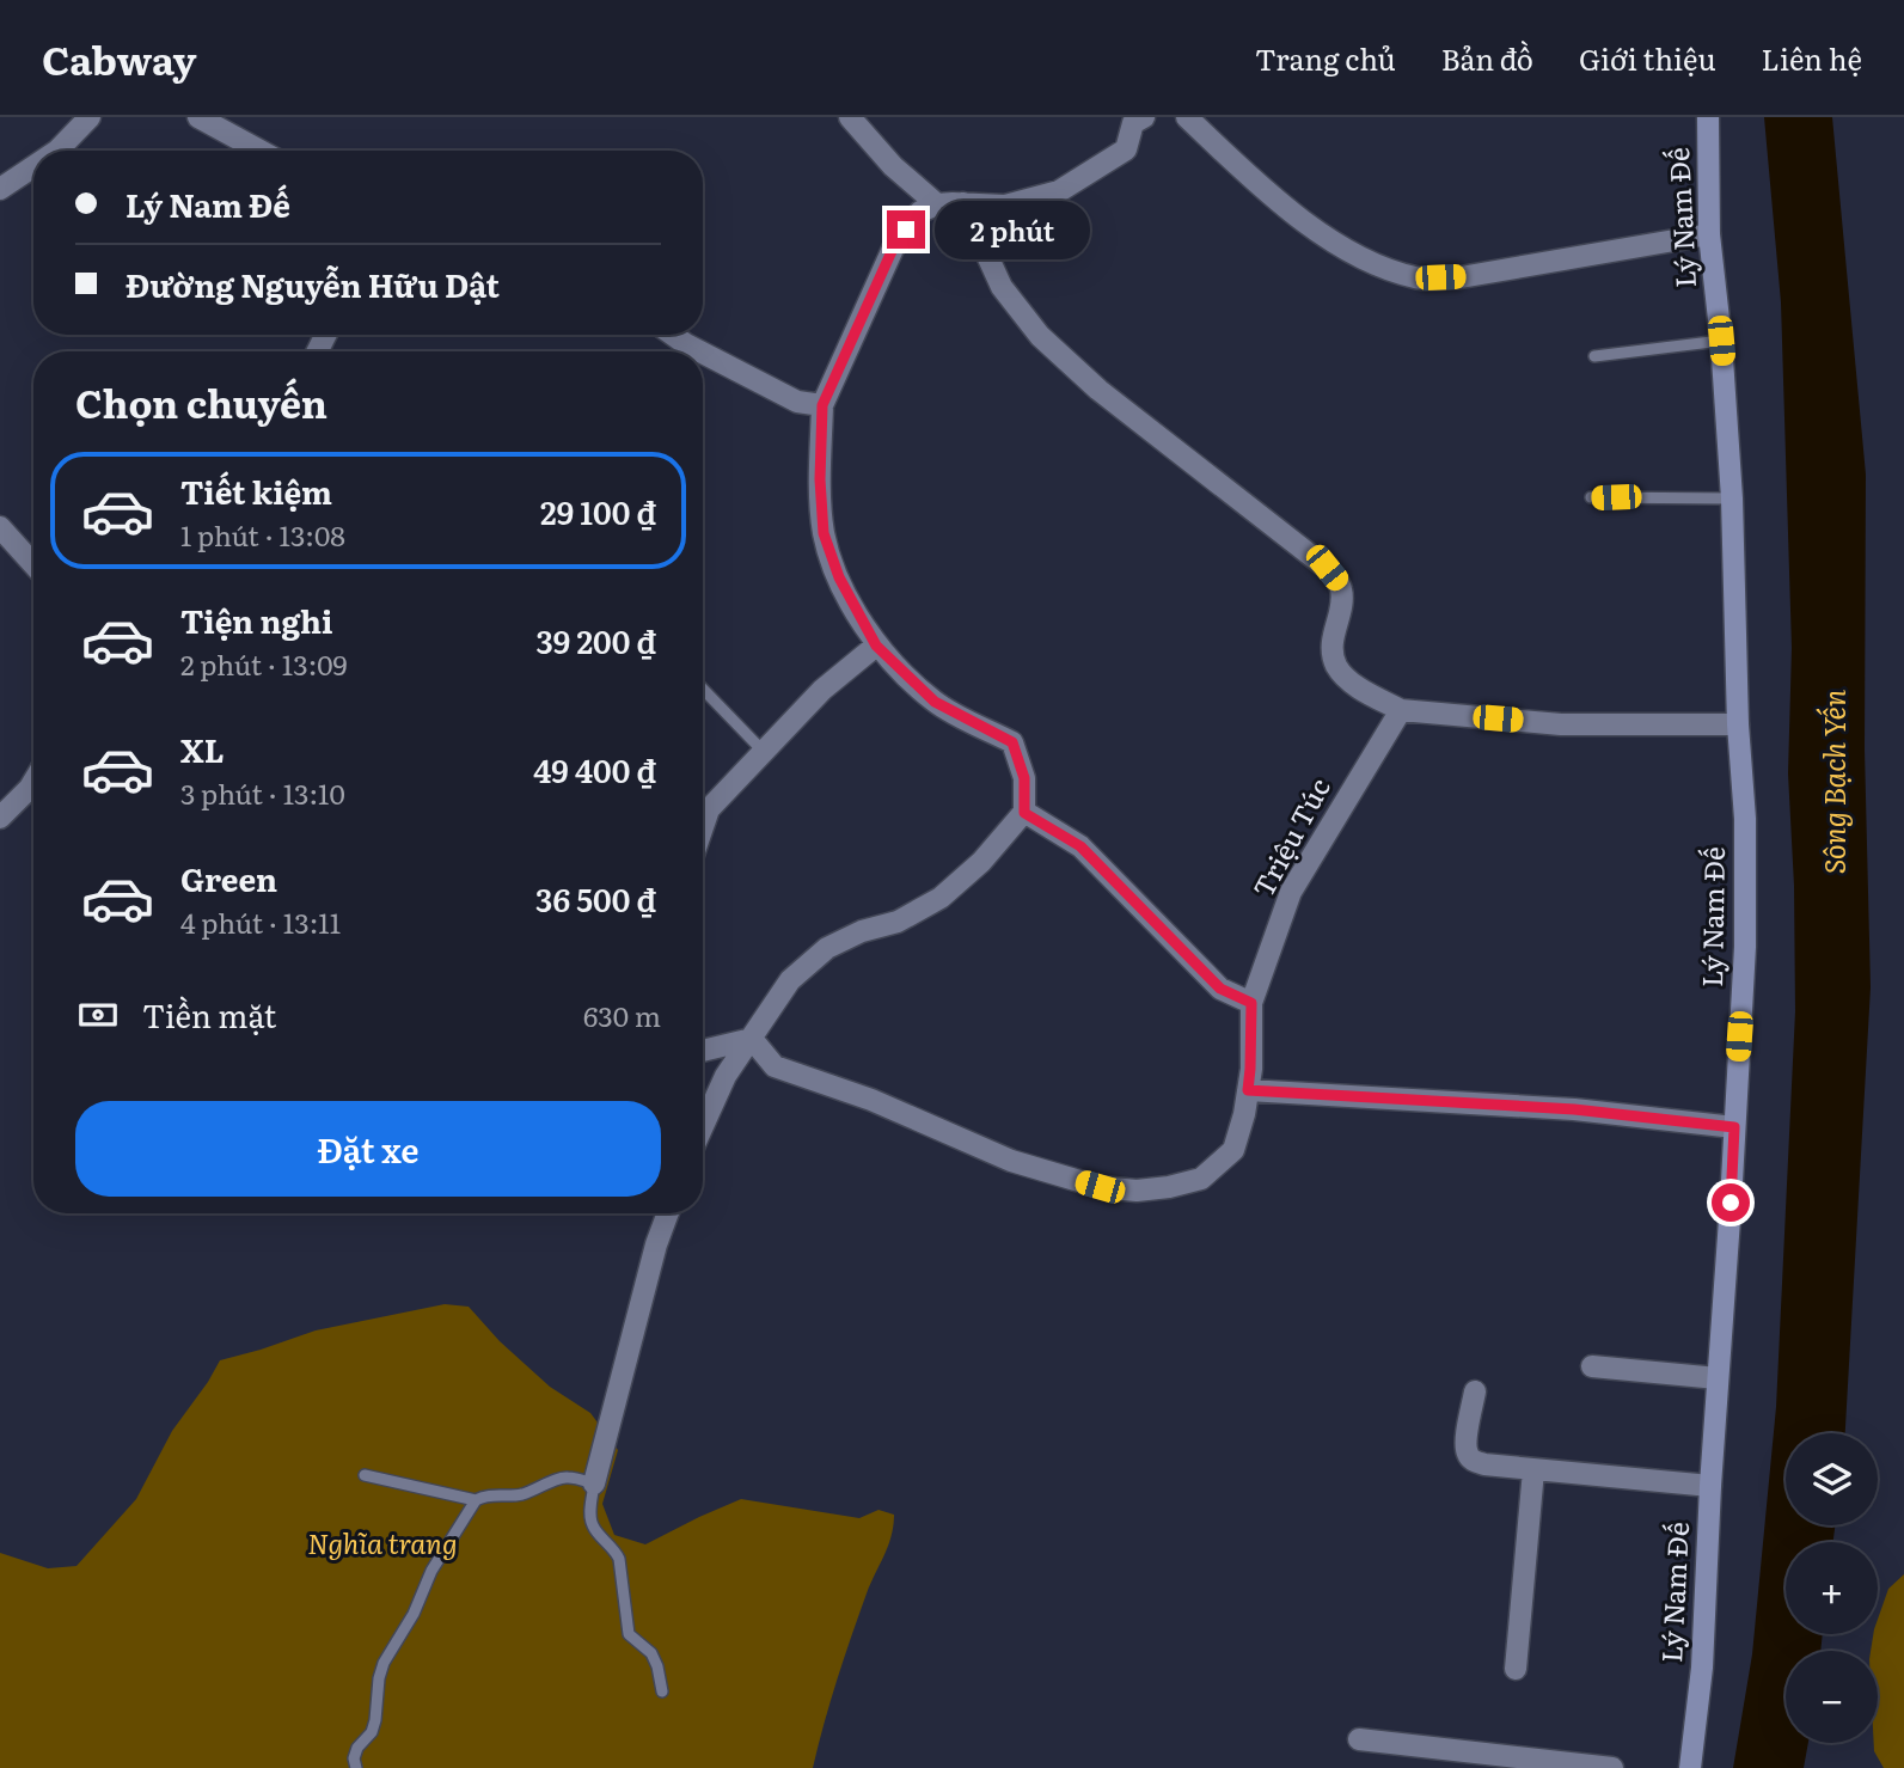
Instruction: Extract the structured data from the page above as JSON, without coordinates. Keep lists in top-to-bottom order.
{
  "streets": {
    "street": ["Lý Nam Đế", "Triệu Túc"]
  },
  "water": ["Sông Bạch Yến"],
  "parks": ["Nghĩa trang"],
  "page": {
    "header": "Cabway",
    "nav": [
      "Trang chủ",
      "Bản đồ",
      "Giới thiệu",
      "Liên hệ"
    ],
    "banner": ["Lý Nam Đế", "Đường Nguyễn Hữu Dật"],
    "bubble": "2 phút",
    "heading": "Chọn chuyến",
    "list": [
      {
        "name": "Tiết kiệm",
        "note": "1 phút · 13:08",
        "value": "29 100 ₫"
      },
      {
        "name": "Tiện nghi",
        "note": "2 phút · 13:09",
        "value": "39 200 ₫"
      },
      {
        "name": "XL",
        "note": "3 phút · 13:10",
        "value": "49 400 ₫"
      },
      {
        "name": "Green",
        "note": "4 phút · 13:11",
        "value": "36 500 ₫"
      }
    ],
    "pay": ["Tiền mặt", "630 m"],
    "buttons": "Đặt xe",
    "map_buttons": ["+", "−"]
  }
}
